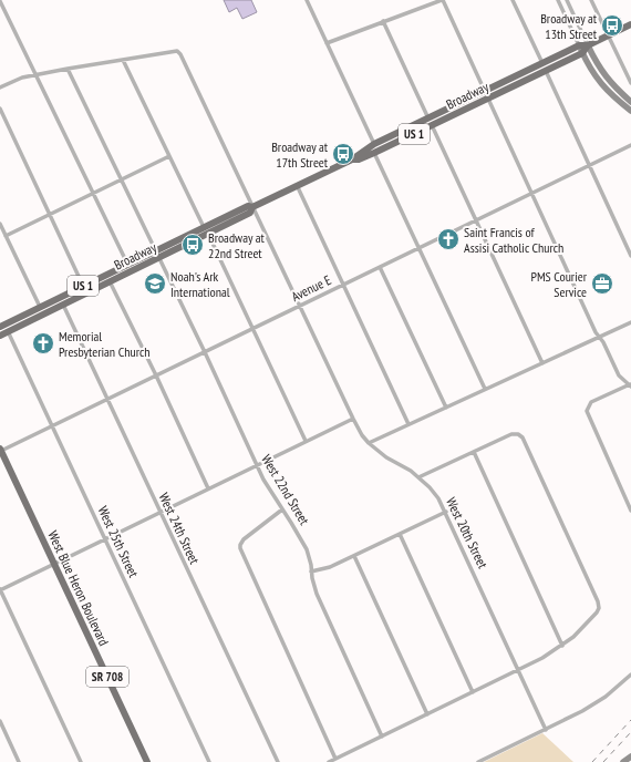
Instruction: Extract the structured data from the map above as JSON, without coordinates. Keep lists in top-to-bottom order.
{
  "streets": {
    "main road": [
      "Broadway",
      "US 1",
      "West Blue Heron Boulevard",
      "SR 708"
    ],
    "street": [
      "Avenue E",
      "West 22nd Street",
      "West 24th Street",
      "West 20th Street",
      "West 25th Street"
    ]
  },
  "crossings": [
    ["Broadway", "West 22nd Street"],
    ["Broadway", "West 24th Street"],
    ["Broadway", "West 20th Street"],
    ["Broadway", "West 25th Street"],
    ["Avenue E", "West 22nd Street"],
    ["Avenue E", "West 24th Street"],
    ["Avenue E", "West 20th Street"],
    ["Avenue E", "West 25th Street"],
    ["Avenue E", "West Blue Heron Boulevard"]
  ],
  "places": {
    "bus stop": ["Broadway at 13th Street", "Broadway at 17th Street", "Broadway at 22nd Street"],
    "church": ["Saint Francis of Assisi Catholic Church", "Memorial Presbyterian Church"],
    "school or university": ["Noah's Ark International"],
    "office": ["PMS Courier Service"]
  }
}
